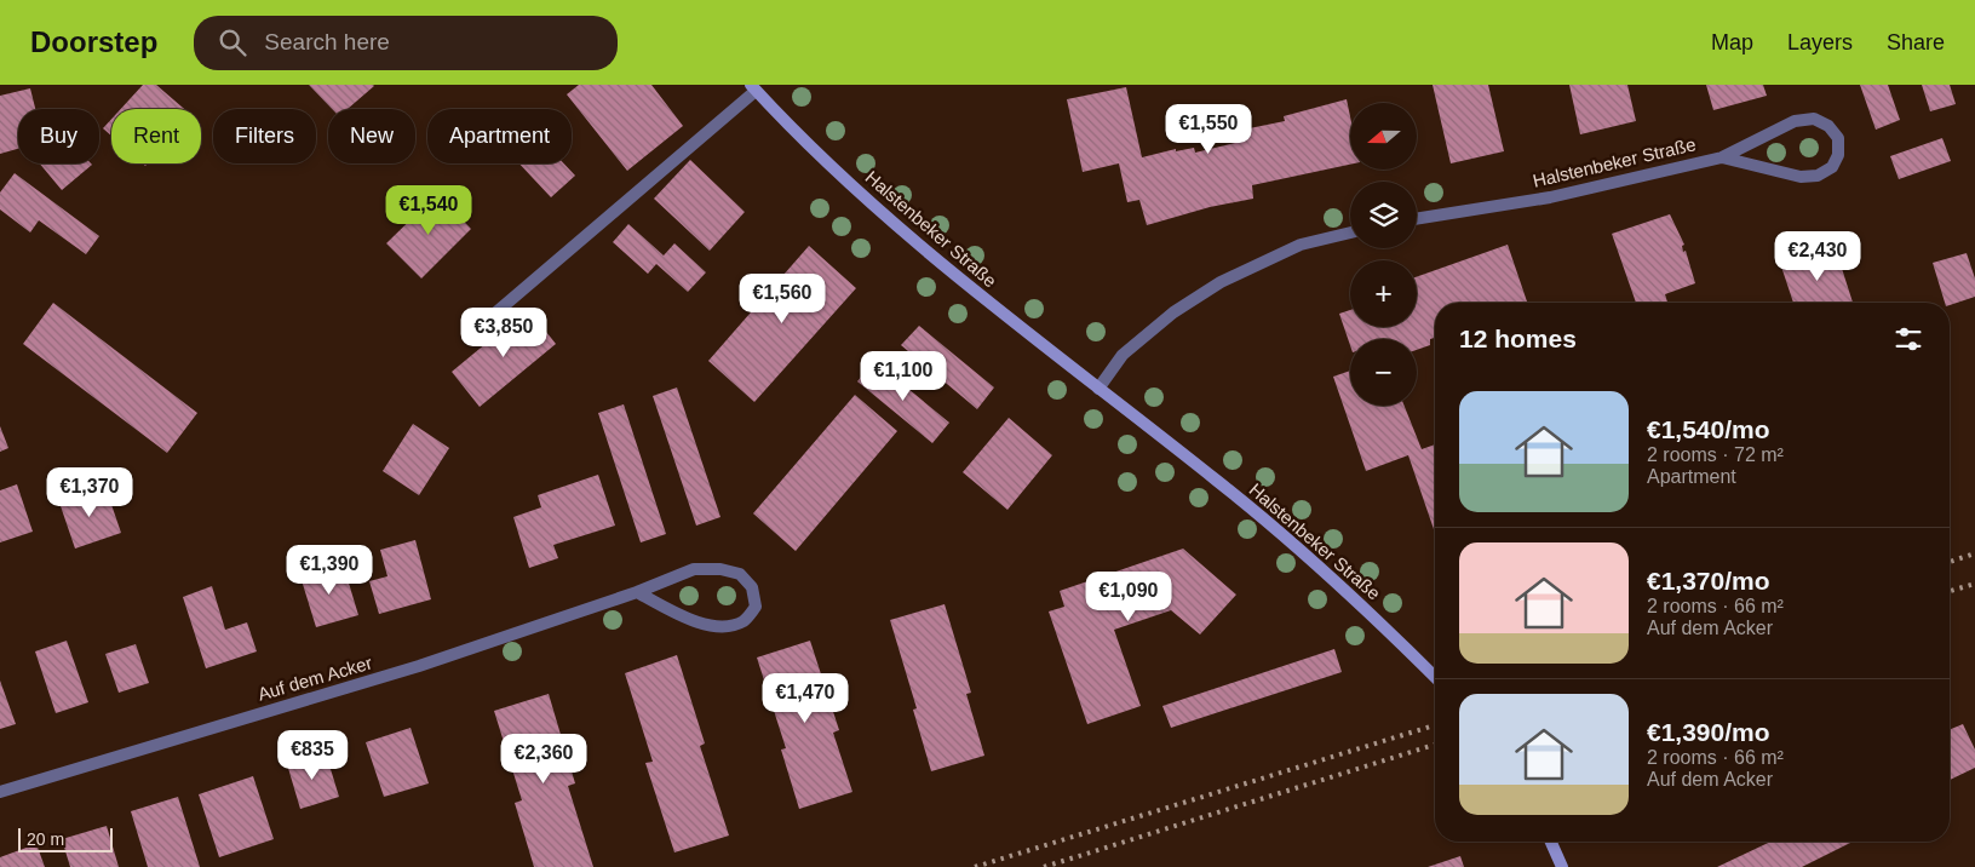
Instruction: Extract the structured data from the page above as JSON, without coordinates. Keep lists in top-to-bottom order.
{
  "streets": {
    "street": ["Halstenbeker Straße", "Auf dem Acker"]
  },
  "scale_bar": "20 m",
  "north": "left",
  "page": {
    "header": "Doorstep",
    "search": "Search here",
    "nav": ["Map", "Layers", "Share"],
    "map_buttons": ["+", "−"],
    "price": [
      "€1,550",
      "€1,540",
      "€2,430",
      "€1,560",
      "€3,850",
      "€1,100",
      "€1,370",
      "€1,390",
      "€1,090",
      "€1,470",
      "€835",
      "€2,360"
    ],
    "chip": [
      "Buy",
      "Rent",
      "Filters",
      "New",
      "Apartment"
    ],
    "heading": "12 homes",
    "list": [
      {
        "name": "€1,540/mo",
        "note": "2 rooms · 72 m² · Apartment"
      },
      {
        "name": "€1,370/mo",
        "note": "2 rooms · 66 m² · Auf dem Acker"
      },
      {
        "name": "€1,390/mo",
        "note": "2 rooms · 66 m² · Auf dem Acker"
      }
    ],
    "scale": "20 m"
  }
}
